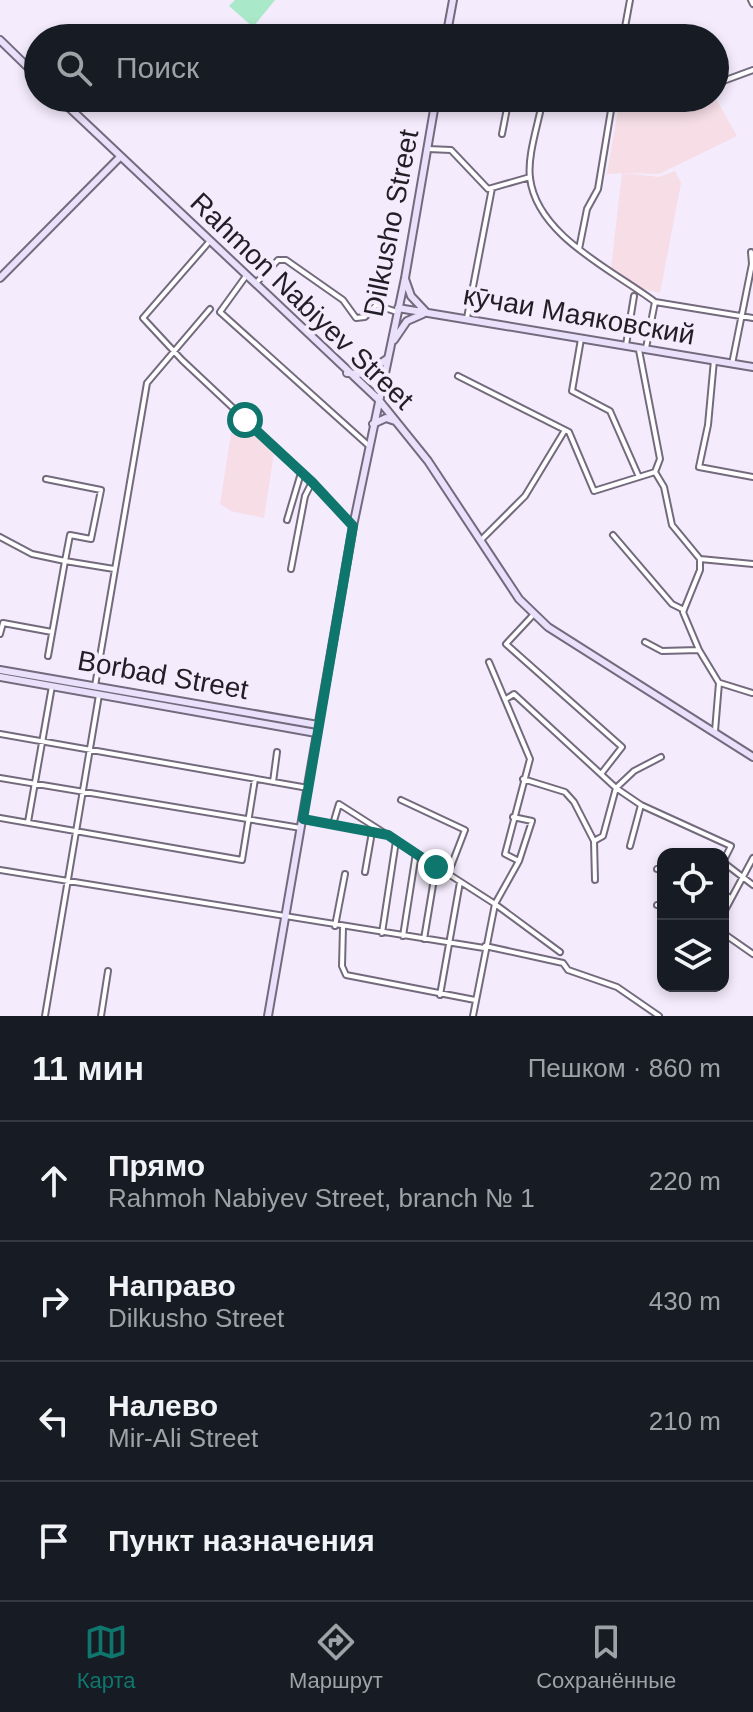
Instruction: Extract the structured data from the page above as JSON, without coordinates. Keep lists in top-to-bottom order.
{
  "streets": {
    "main road": [
      "Dilkusho Street",
      "Rahmon Nabiyev Street",
      "кӯчаи Маяковский",
      "Borbad Street"
    ]
  },
  "crossings": [
    ["Dilkusho Street", "Rahmon Nabiyev Street"],
    ["Dilkusho Street", "кӯчаи Маяковский"],
    ["Dilkusho Street", "Borbad Street"]
  ],
  "page": {
    "search": "Поиск",
    "heading": ["11 мин", "Пешком · 860 m"],
    "list": [
      ["Прямо", "Rahmoh Nabiyev Street, branch № 1", "220 m"],
      ["Направо", "Dilkusho Street", "430 m"],
      ["Налево", "Mir-Ali Street", "210 m"],
      "Пункт назначения"
    ],
    "nav": ["Карта", "Маршрут", "Сохранённые"]
  }
}
